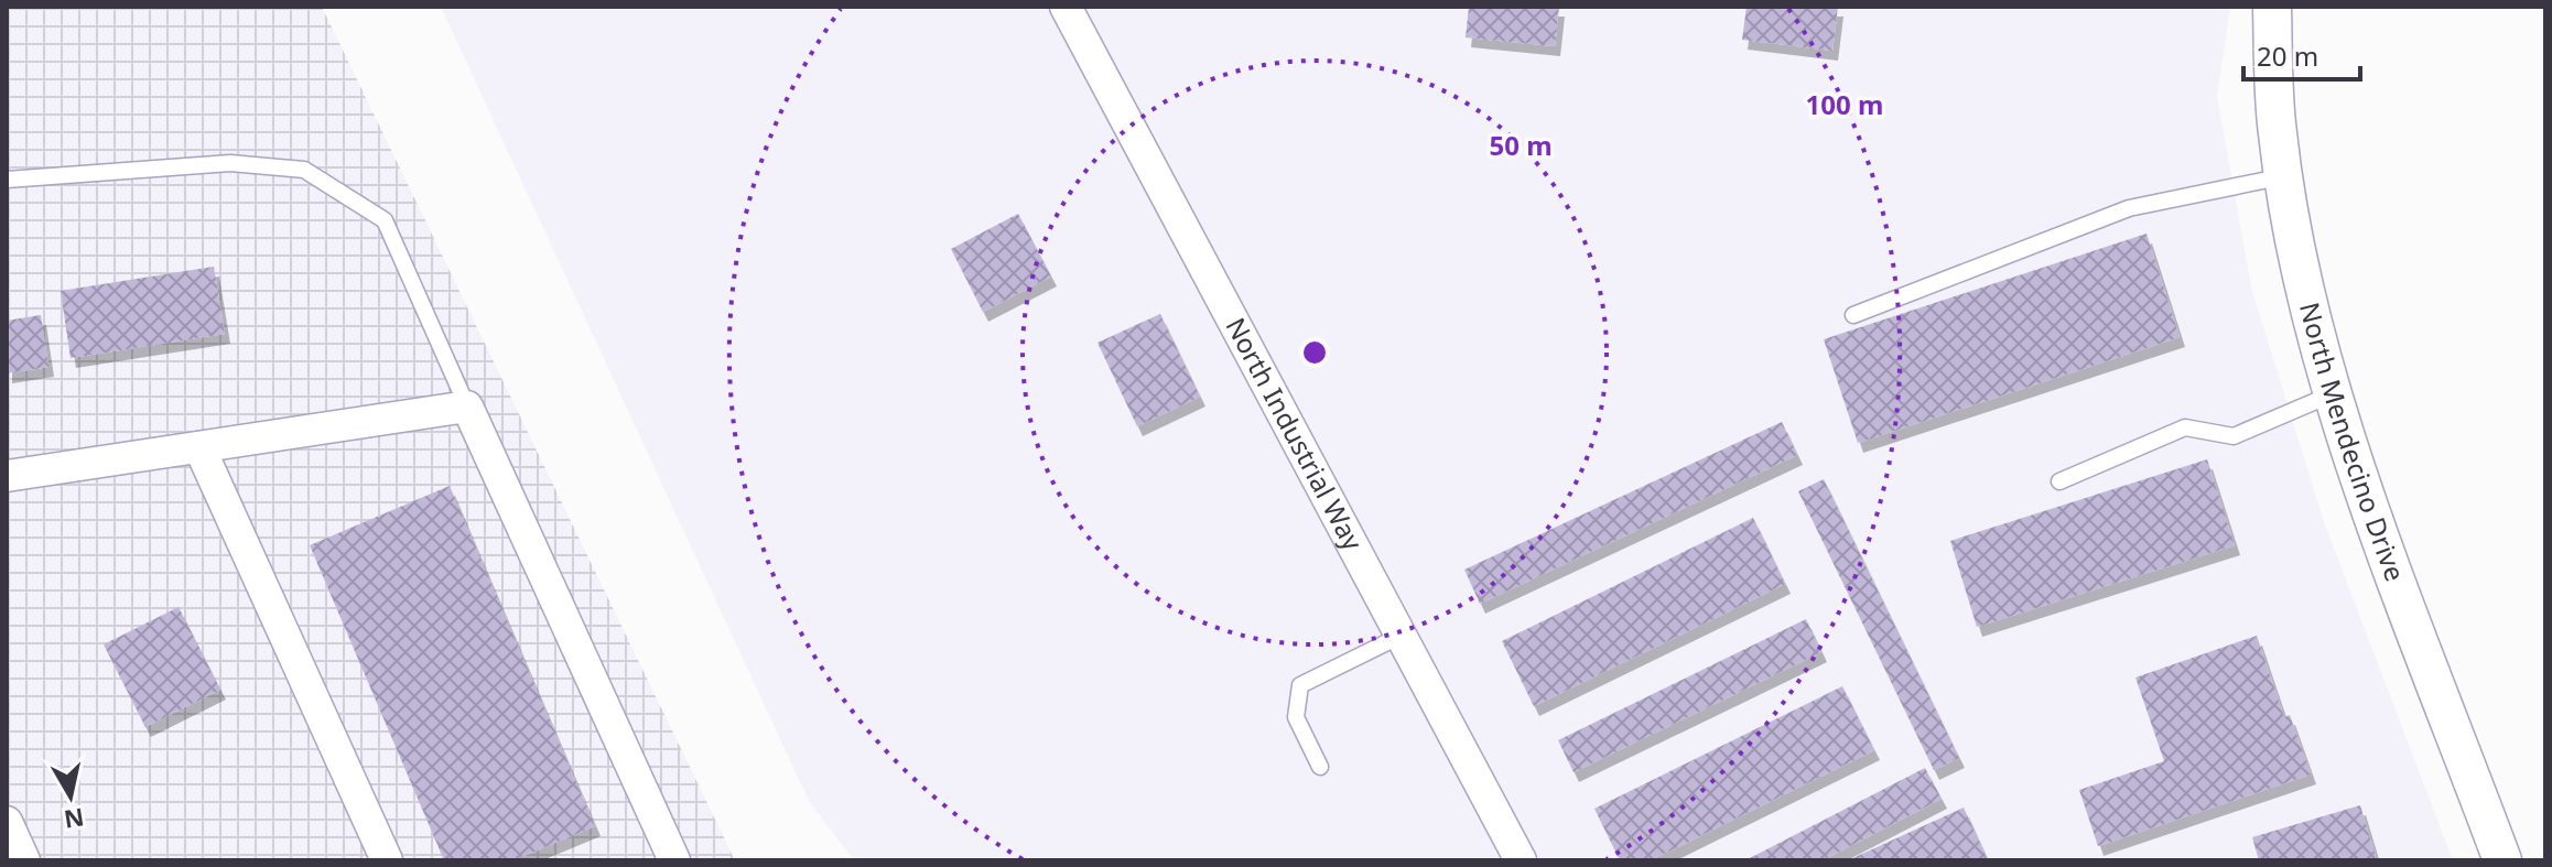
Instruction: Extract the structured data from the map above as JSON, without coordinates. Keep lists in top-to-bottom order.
{
  "streets": {
    "street": ["North Industrial Way", "North Mendecino Drive"]
  },
  "scale_bar": "20 m",
  "north": "bottom",
  "rings": ["100 m", "50 m"]
}
